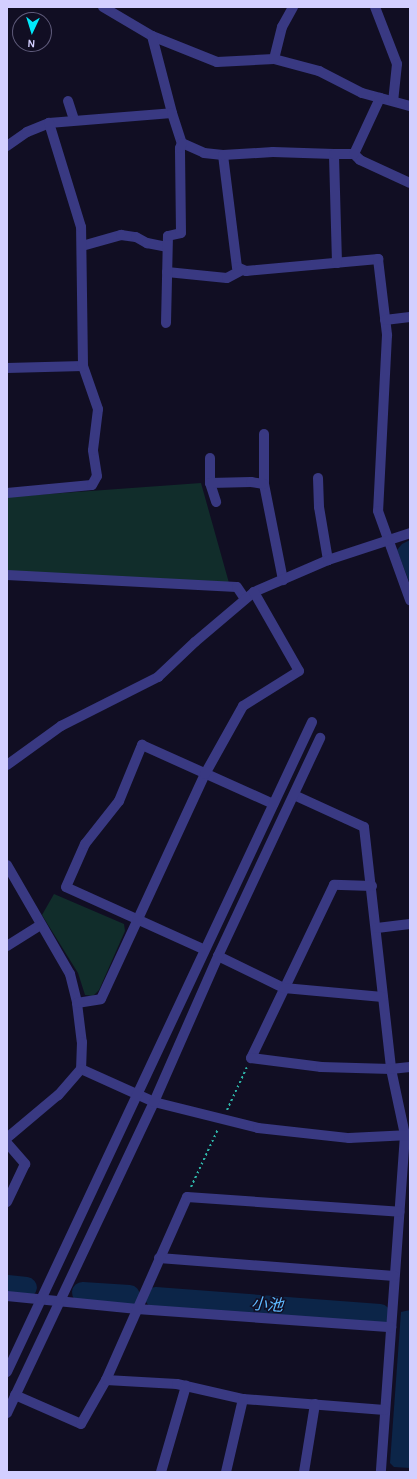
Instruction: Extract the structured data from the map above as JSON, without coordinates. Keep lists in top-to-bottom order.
{
  "water": ["小池"],
  "north": "bottom"
}
